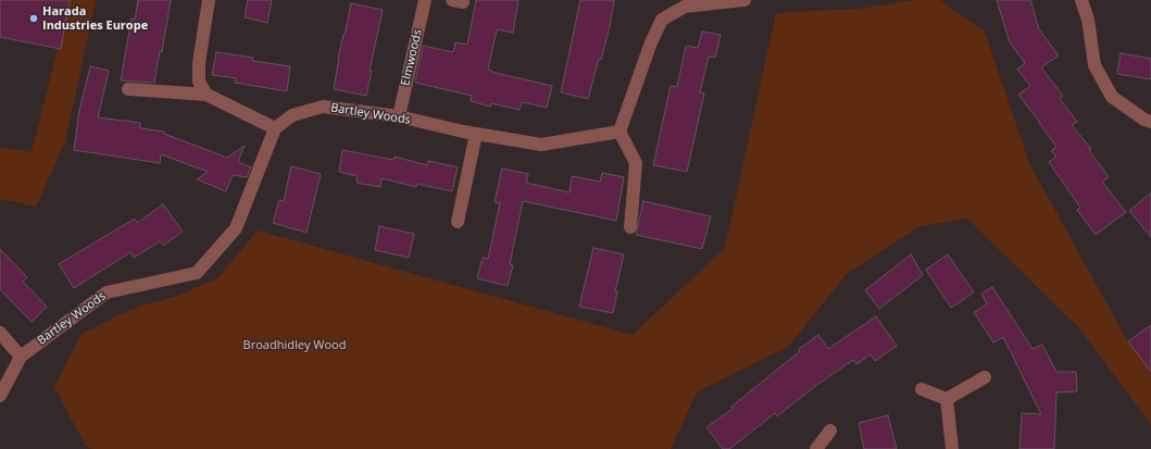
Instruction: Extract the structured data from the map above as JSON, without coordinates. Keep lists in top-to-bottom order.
{
  "streets": {
    "street": ["Elmwoods", "Bartley Woods"]
  },
  "crossings": [
    ["Elmwoods", "Bartley Woods"]
  ],
  "parks": ["Broadhidley Wood"],
  "places": ["Harada Industries Europe"]
}
